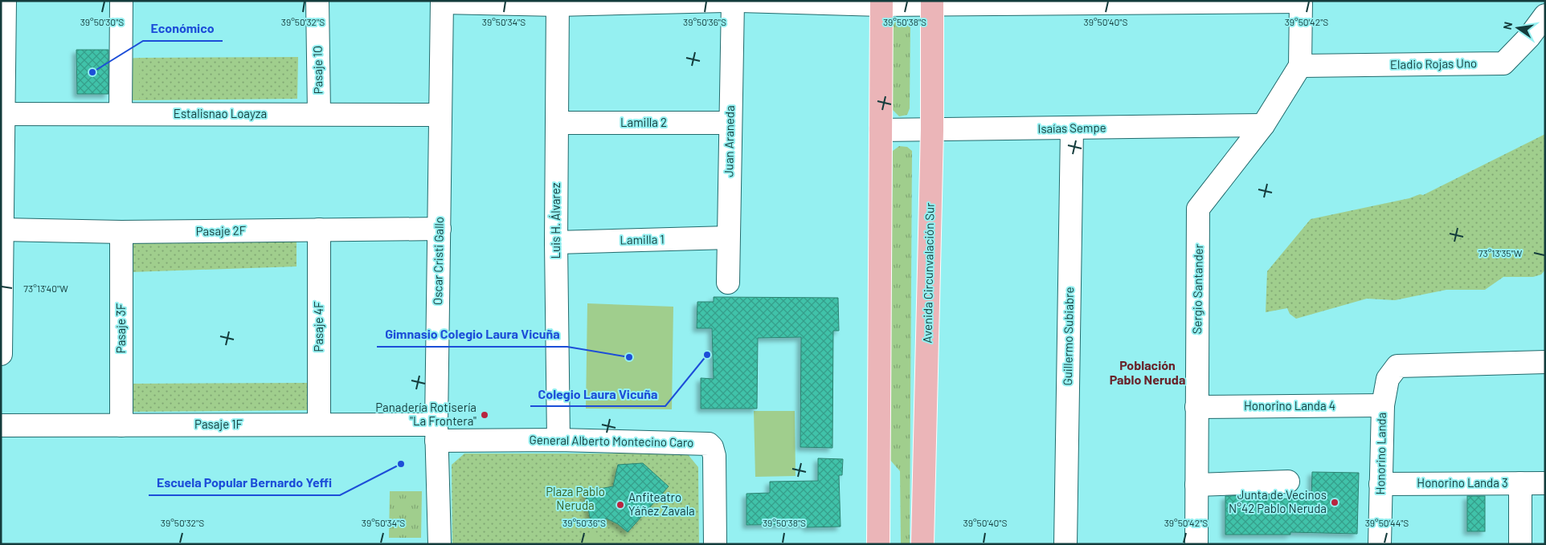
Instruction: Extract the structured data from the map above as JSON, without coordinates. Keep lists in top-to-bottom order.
{
  "streets": {
    "main road": ["Avenida Circunvalación Sur"],
    "street": [
      "Eladio Rojas Uno",
      "Pasaje 1O",
      "Estalisnao Loayza",
      "Lamilla 2",
      "Isaías Sempe",
      "Juan Araneda",
      "Luis H. Álvarez",
      "Pasaje 2F",
      "Lamilla 1",
      "Oscar Cristi Gallo",
      "Sergio Santander",
      "Pasaje 4F",
      "Pasaje 3F",
      "Guillermo Subiabre",
      "Honorino Landa 4",
      "Pasaje 1F",
      "General Alberto Montecino Caro",
      "Honorino Landa",
      "Honorino Landa 3"
    ]
  },
  "crossings": [
    ["Eladio Rojas Uno", "Sergio Santander"],
    ["Pasaje 1O", "Estalisnao Loayza"],
    ["Estalisnao Loayza", "Oscar Cristi Gallo"],
    ["Lamilla 2", "Juan Araneda"],
    ["Lamilla 2", "Luis H. Álvarez"],
    ["Isaías Sempe", "Avenida Circunvalación Sur"],
    ["Isaías Sempe", "Sergio Santander"],
    ["Isaías Sempe", "Guillermo Subiabre"],
    ["Juan Araneda", "Lamilla 1"],
    ["Luis H. Álvarez", "Lamilla 1"],
    ["Luis H. Álvarez", "General Alberto Montecino Caro"],
    ["Pasaje 2F", "Oscar Cristi Gallo"],
    ["Pasaje 2F", "Pasaje 4F"],
    ["Pasaje 2F", "Pasaje 3F"],
    ["Oscar Cristi Gallo", "Pasaje 1F"],
    ["Oscar Cristi Gallo", "General Alberto Montecino Caro"],
    ["Sergio Santander", "Honorino Landa 4"],
    ["Pasaje 4F", "Pasaje 1F"],
    ["Pasaje 3F", "Pasaje 1F"],
    ["Honorino Landa 4", "Honorino Landa"],
    ["Pasaje 1F", "General Alberto Montecino Caro"],
    ["Honorino Landa", "Honorino Landa 3"]
  ],
  "districts": ["Población Pablo Neruda"],
  "parks": ["Plaza Pablo Neruda"],
  "places": [
    "Económico",
    "Colegio Laura Vicuña",
    "Gimnasio Colegio Laura Vicuña",
    "Panadería Rotisería \"La Frontera\"",
    "Escuela Popular Bernardo Yeffi",
    "Junta de Vecinos N°42 Pablo Neruda",
    "Anfiteatro Yáñez Zavala"
  ],
  "north": "left",
  "coordinates": [
    "39°50'30\"S",
    "39°50'32\"S",
    "39°50'34\"S",
    "39°50'36\"S",
    "39°50'38\"S",
    "39°50'40\"S",
    "39°50'42\"S",
    "73°13'35\"W",
    "73°13'40\"W",
    "39°50'44\"S"
  ]
}
